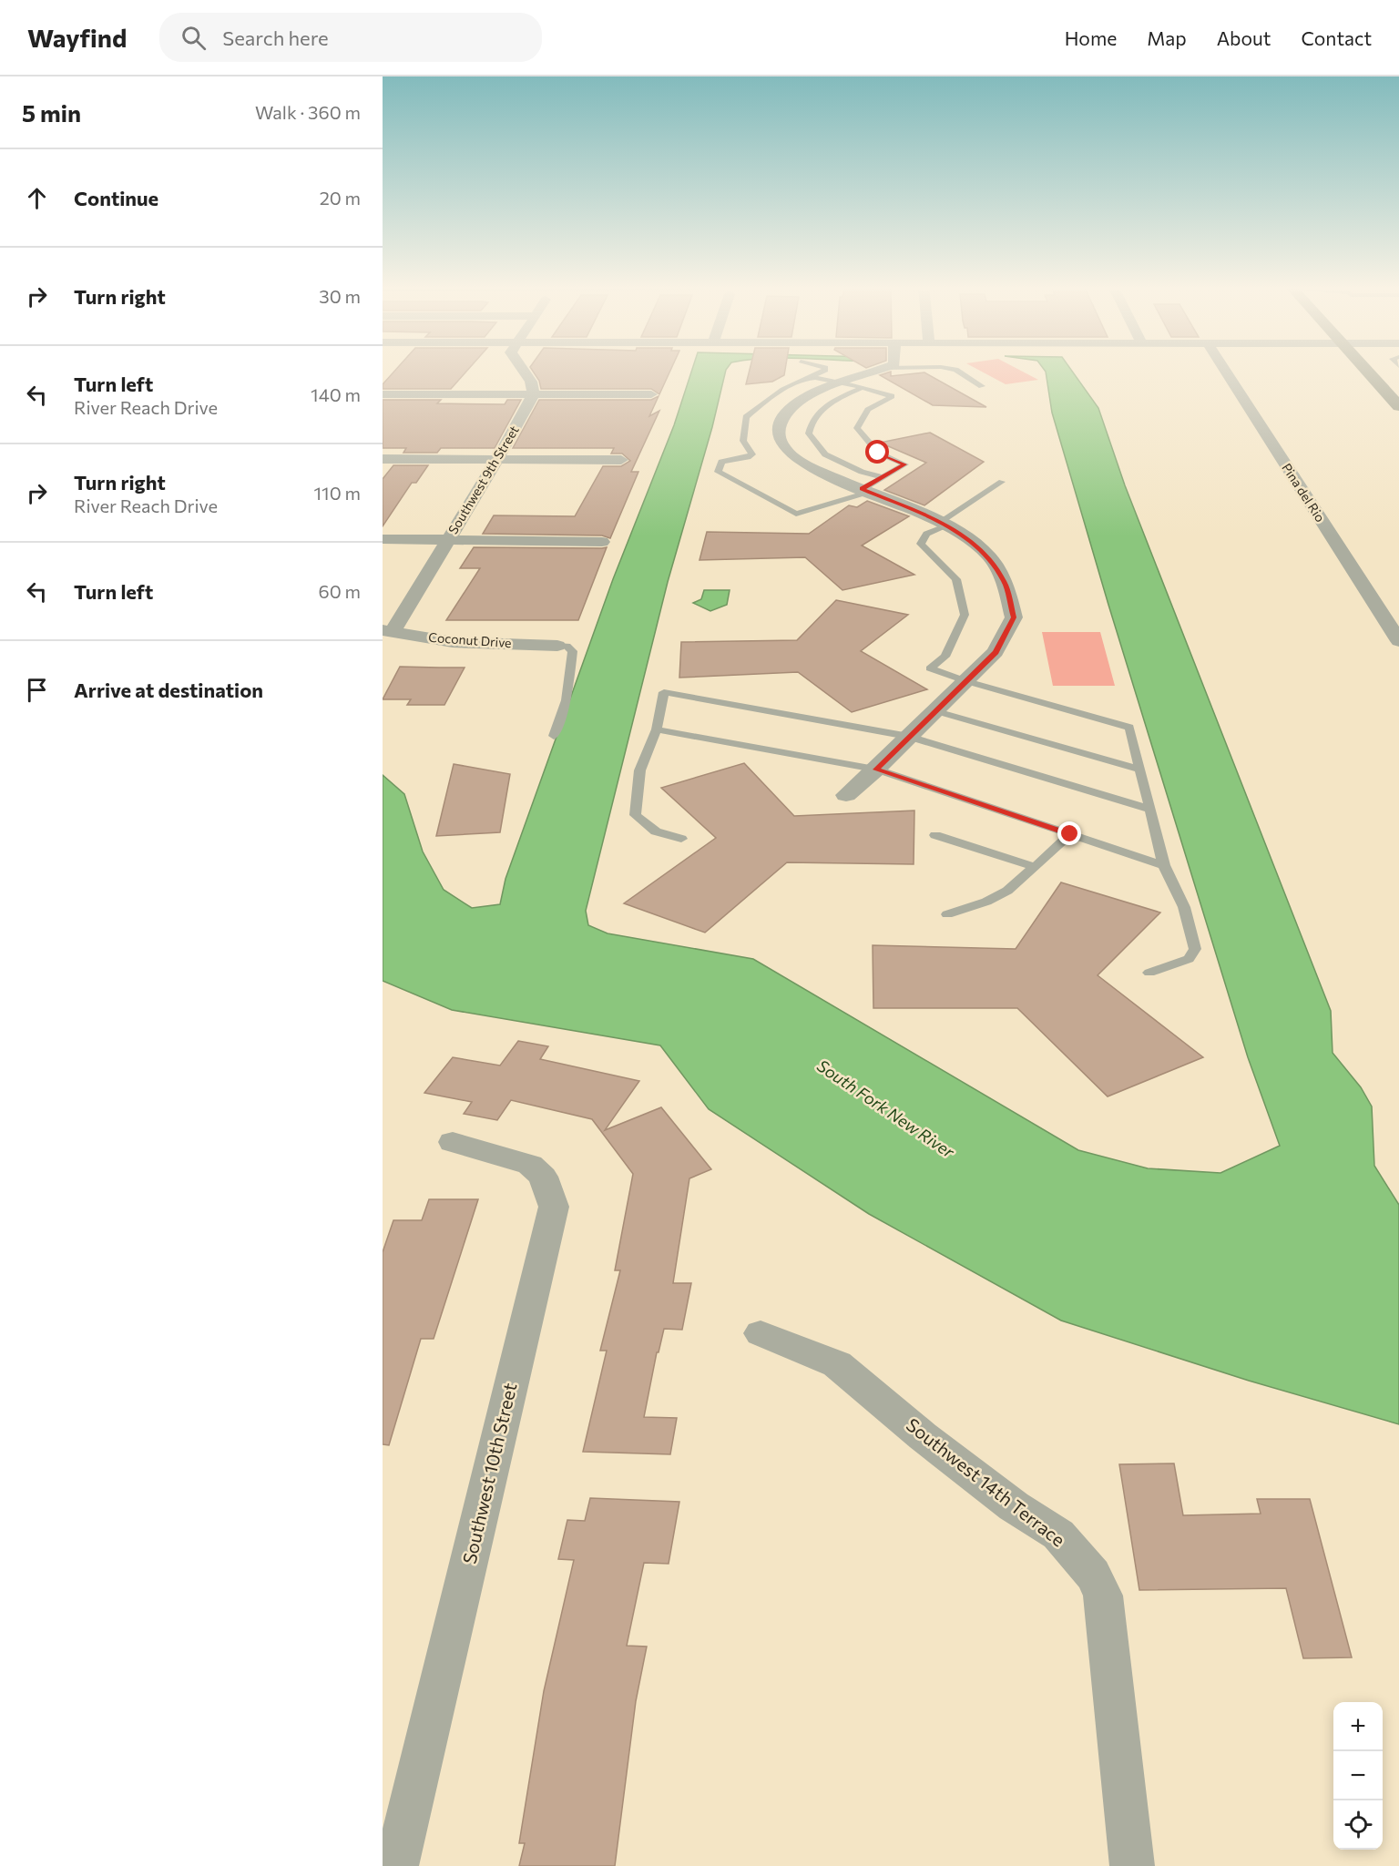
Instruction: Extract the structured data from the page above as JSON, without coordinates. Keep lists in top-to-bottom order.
{
  "streets": {
    "street": [
      "Southwest 9th Street",
      "Pina del Rio",
      "Coconut Drive",
      "Southwest 10th Street",
      "Southwest 14th Terrace"
    ]
  },
  "crossings": [
    ["Southwest 9th Street", "Coconut Drive"]
  ],
  "water": ["South Fork New River"],
  "page": {
    "header": "Wayfind",
    "search": "Search here",
    "nav": [
      "Home",
      "Map",
      "About",
      "Contact"
    ],
    "heading": ["5 min", "Walk · 360 m"],
    "list": [
      ["Continue", "20 m"],
      ["Turn right", "30 m"],
      ["Turn left", "River Reach Drive", "140 m"],
      ["Turn right", "River Reach Drive", "110 m"],
      ["Turn left", "60 m"],
      "Arrive at destination"
    ],
    "map_buttons": ["+", "−"]
  }
}
